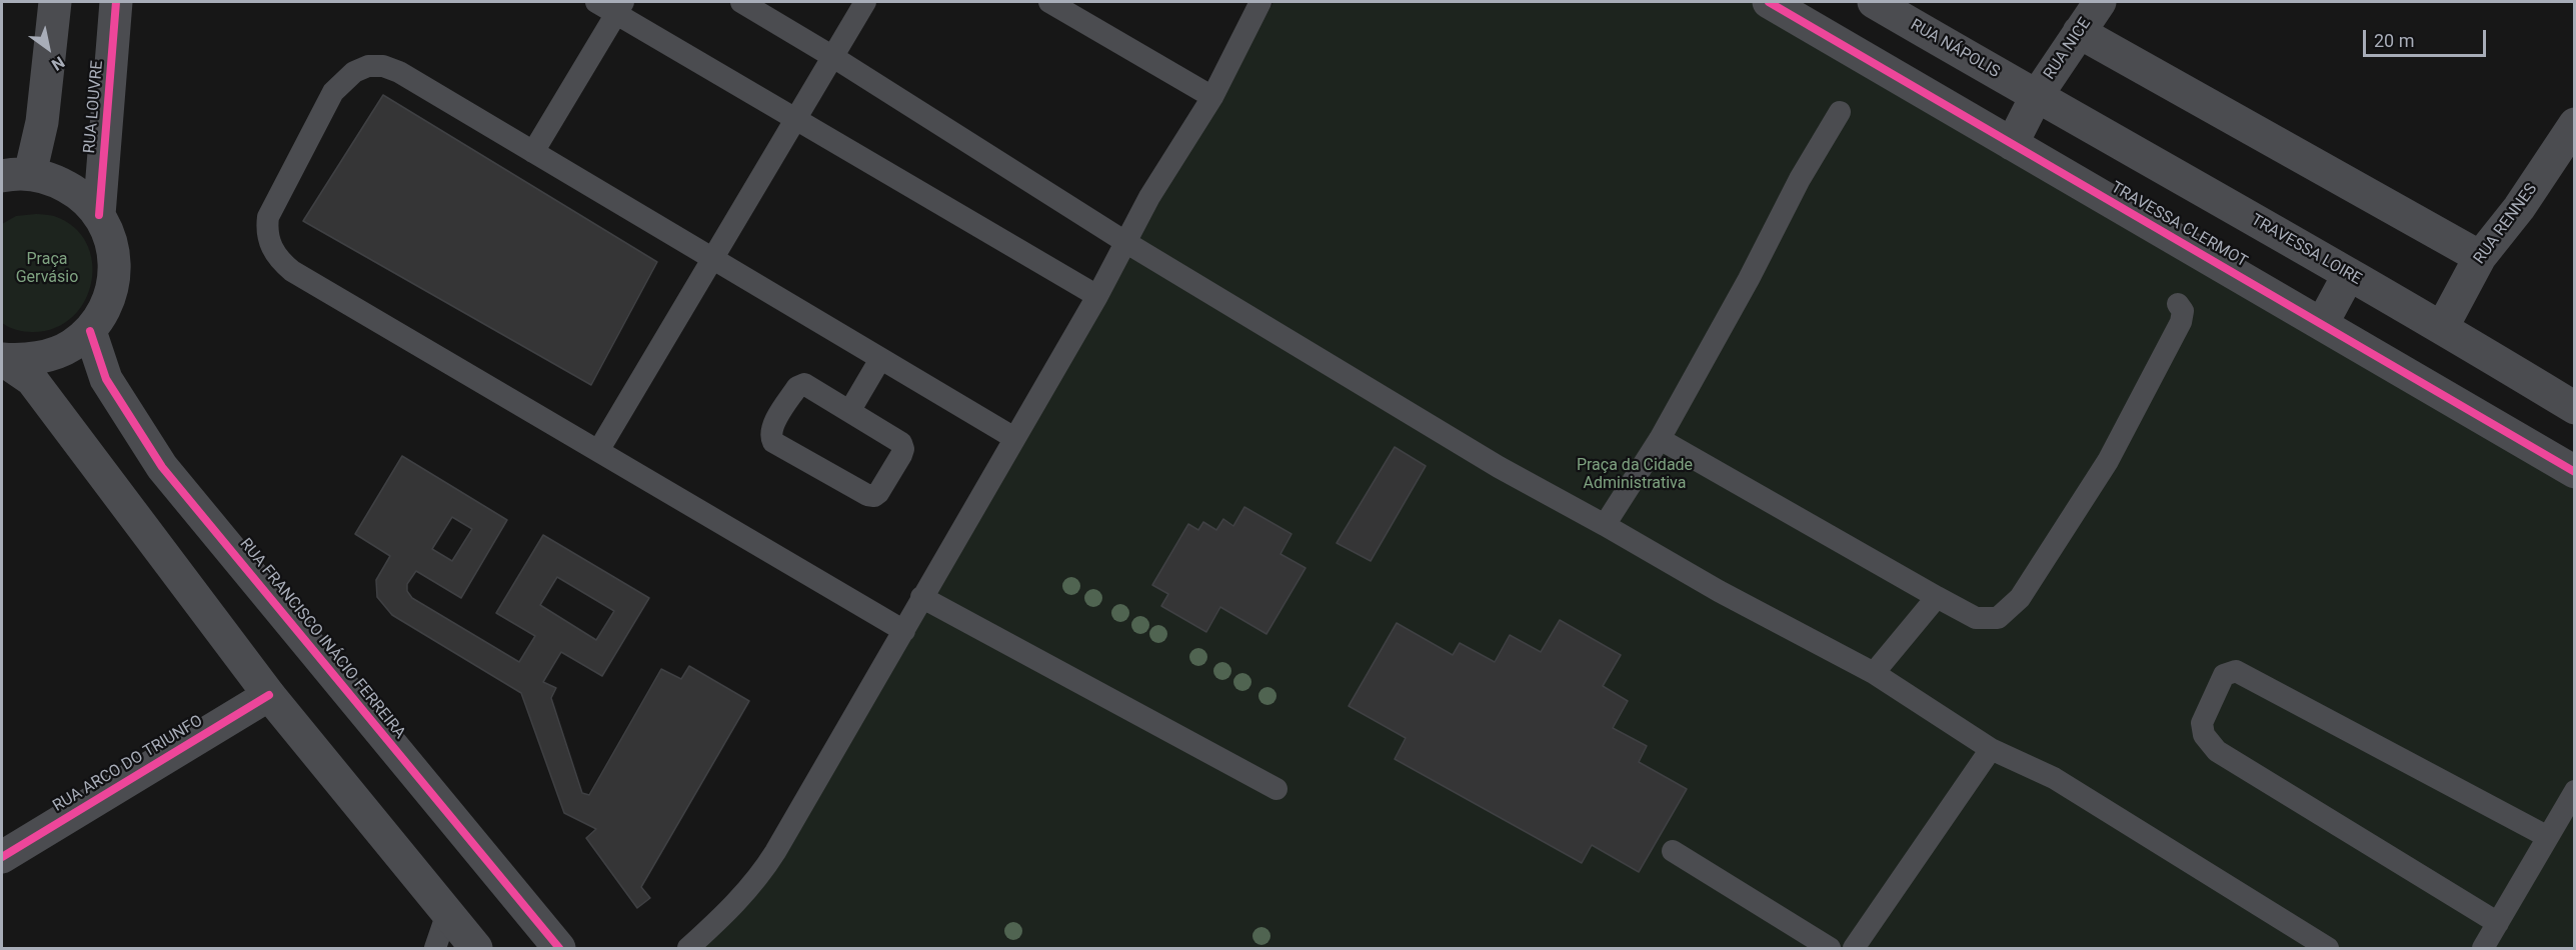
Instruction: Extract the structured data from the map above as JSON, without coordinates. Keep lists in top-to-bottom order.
{
  "streets": {
    "street": [
      "RUA NÁPOLIS",
      "RUA NICE",
      "RUA LOUVRE",
      "RUA RENNES",
      "TRAVESSA CLERMOT",
      "TRAVESSA LOIRE",
      "RUA FRANCISCO INÁCIO FERREIRA",
      "RUA ARCO DO TRIUNFO"
    ]
  },
  "crossings": [
    ["RUA NÁPOLIS", "RUA NICE"],
    ["RUA NÁPOLIS", "TRAVESSA LOIRE"],
    ["RUA NICE", "TRAVESSA CLERMOT"],
    ["RUA NICE", "TRAVESSA LOIRE"],
    ["RUA RENNES", "TRAVESSA LOIRE"]
  ],
  "parks": ["Praça Gervásio", "Praça da Cidade Administrativa"],
  "scale_bar": "20 m",
  "north": "bottom right"
}
